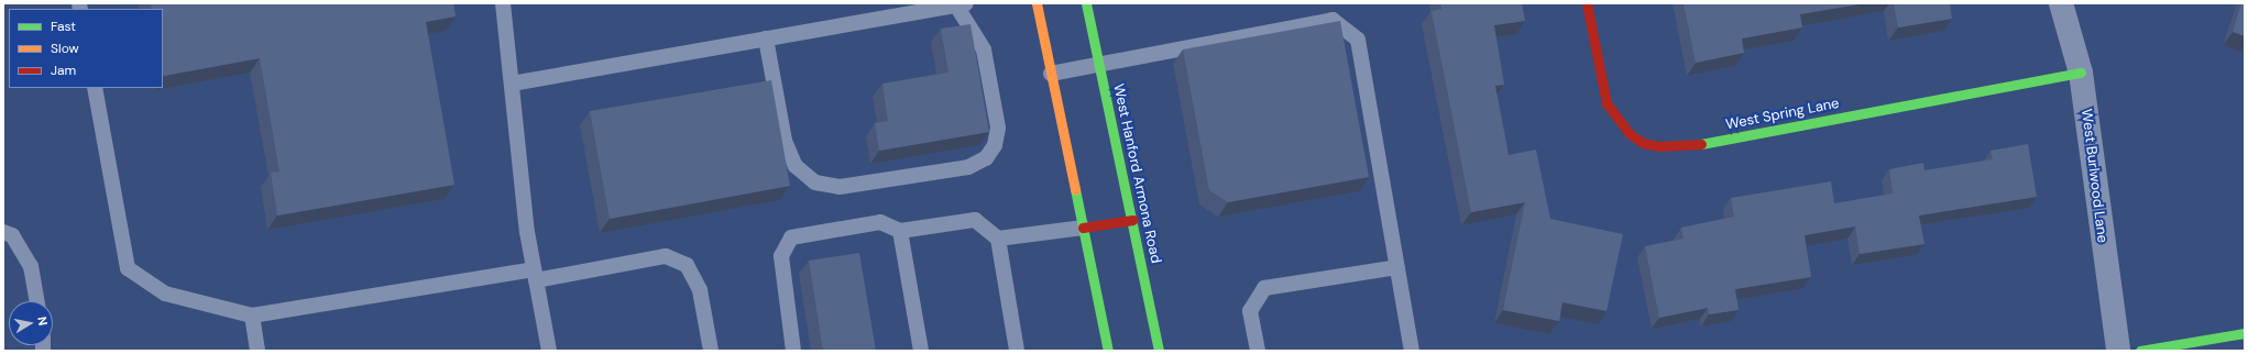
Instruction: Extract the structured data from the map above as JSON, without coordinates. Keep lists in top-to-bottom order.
{
  "streets": {
    "main road": ["West Spring Lane", "West Hanford Armona Road"],
    "street": ["West Burlwood Lane"]
  },
  "crossings": [
    ["West Spring Lane", "West Burlwood Lane"]
  ],
  "legend": ["Fast", "Slow", "Jam"],
  "north": "right"
}
